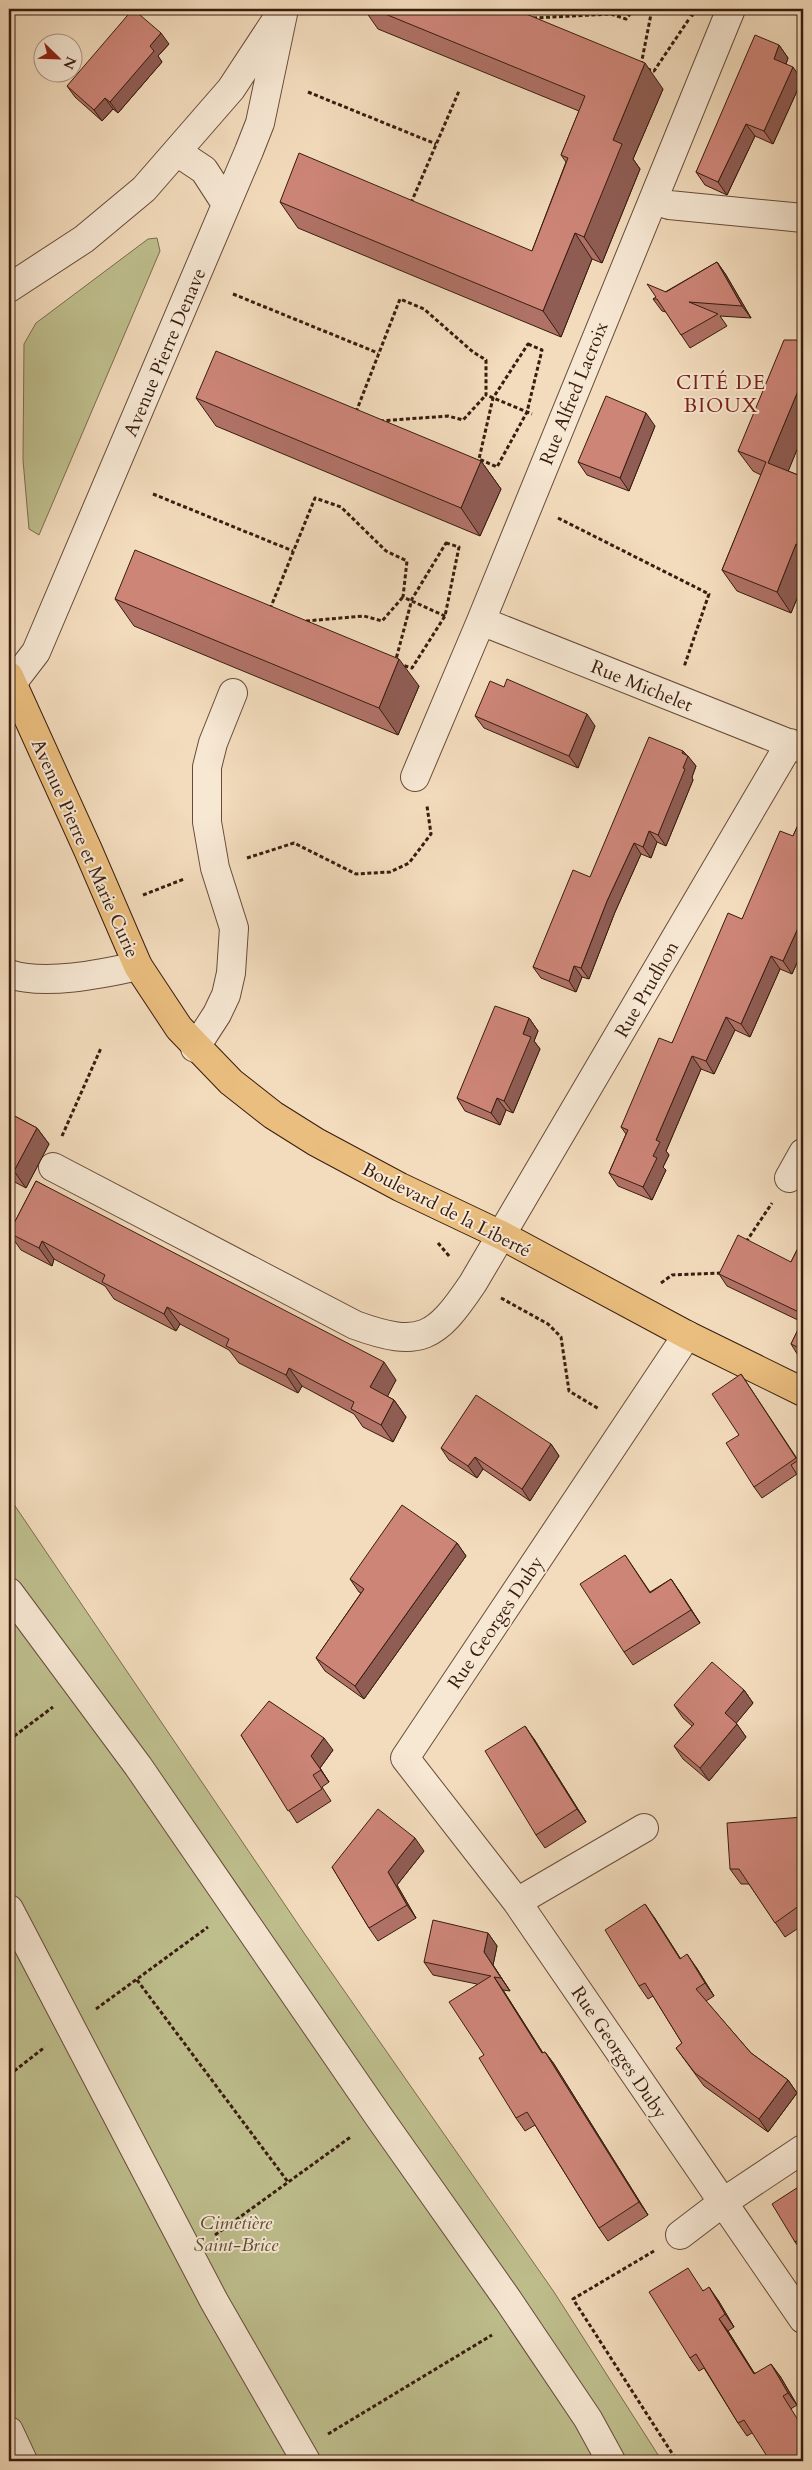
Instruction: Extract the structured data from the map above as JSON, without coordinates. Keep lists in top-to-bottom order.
{
  "streets": {
    "main road": ["Avenue Pierre et Marie Curie", "Boulevard de la Liberté"],
    "street": [
      "Avenue Pierre Denave",
      "Rue Alfred Lacroix",
      "Rue Michelet",
      "Rue Prudhon",
      "Rue Georges Duby"
    ]
  },
  "crossings": [
    ["Avenue Pierre Denave", "Avenue Pierre et Marie Curie"],
    ["Rue Alfred Lacroix", "Rue Michelet"],
    ["Rue Michelet", "Rue Prudhon"],
    ["Avenue Pierre et Marie Curie", "Boulevard de la Liberté"],
    ["Rue Prudhon", "Boulevard de la Liberté"],
    ["Boulevard de la Liberté", "Rue Georges Duby"]
  ],
  "districts": ["CITÉ DE BIOUX"],
  "parks": ["Cimetière Saint-Brice"],
  "north": "bottom right"
}
